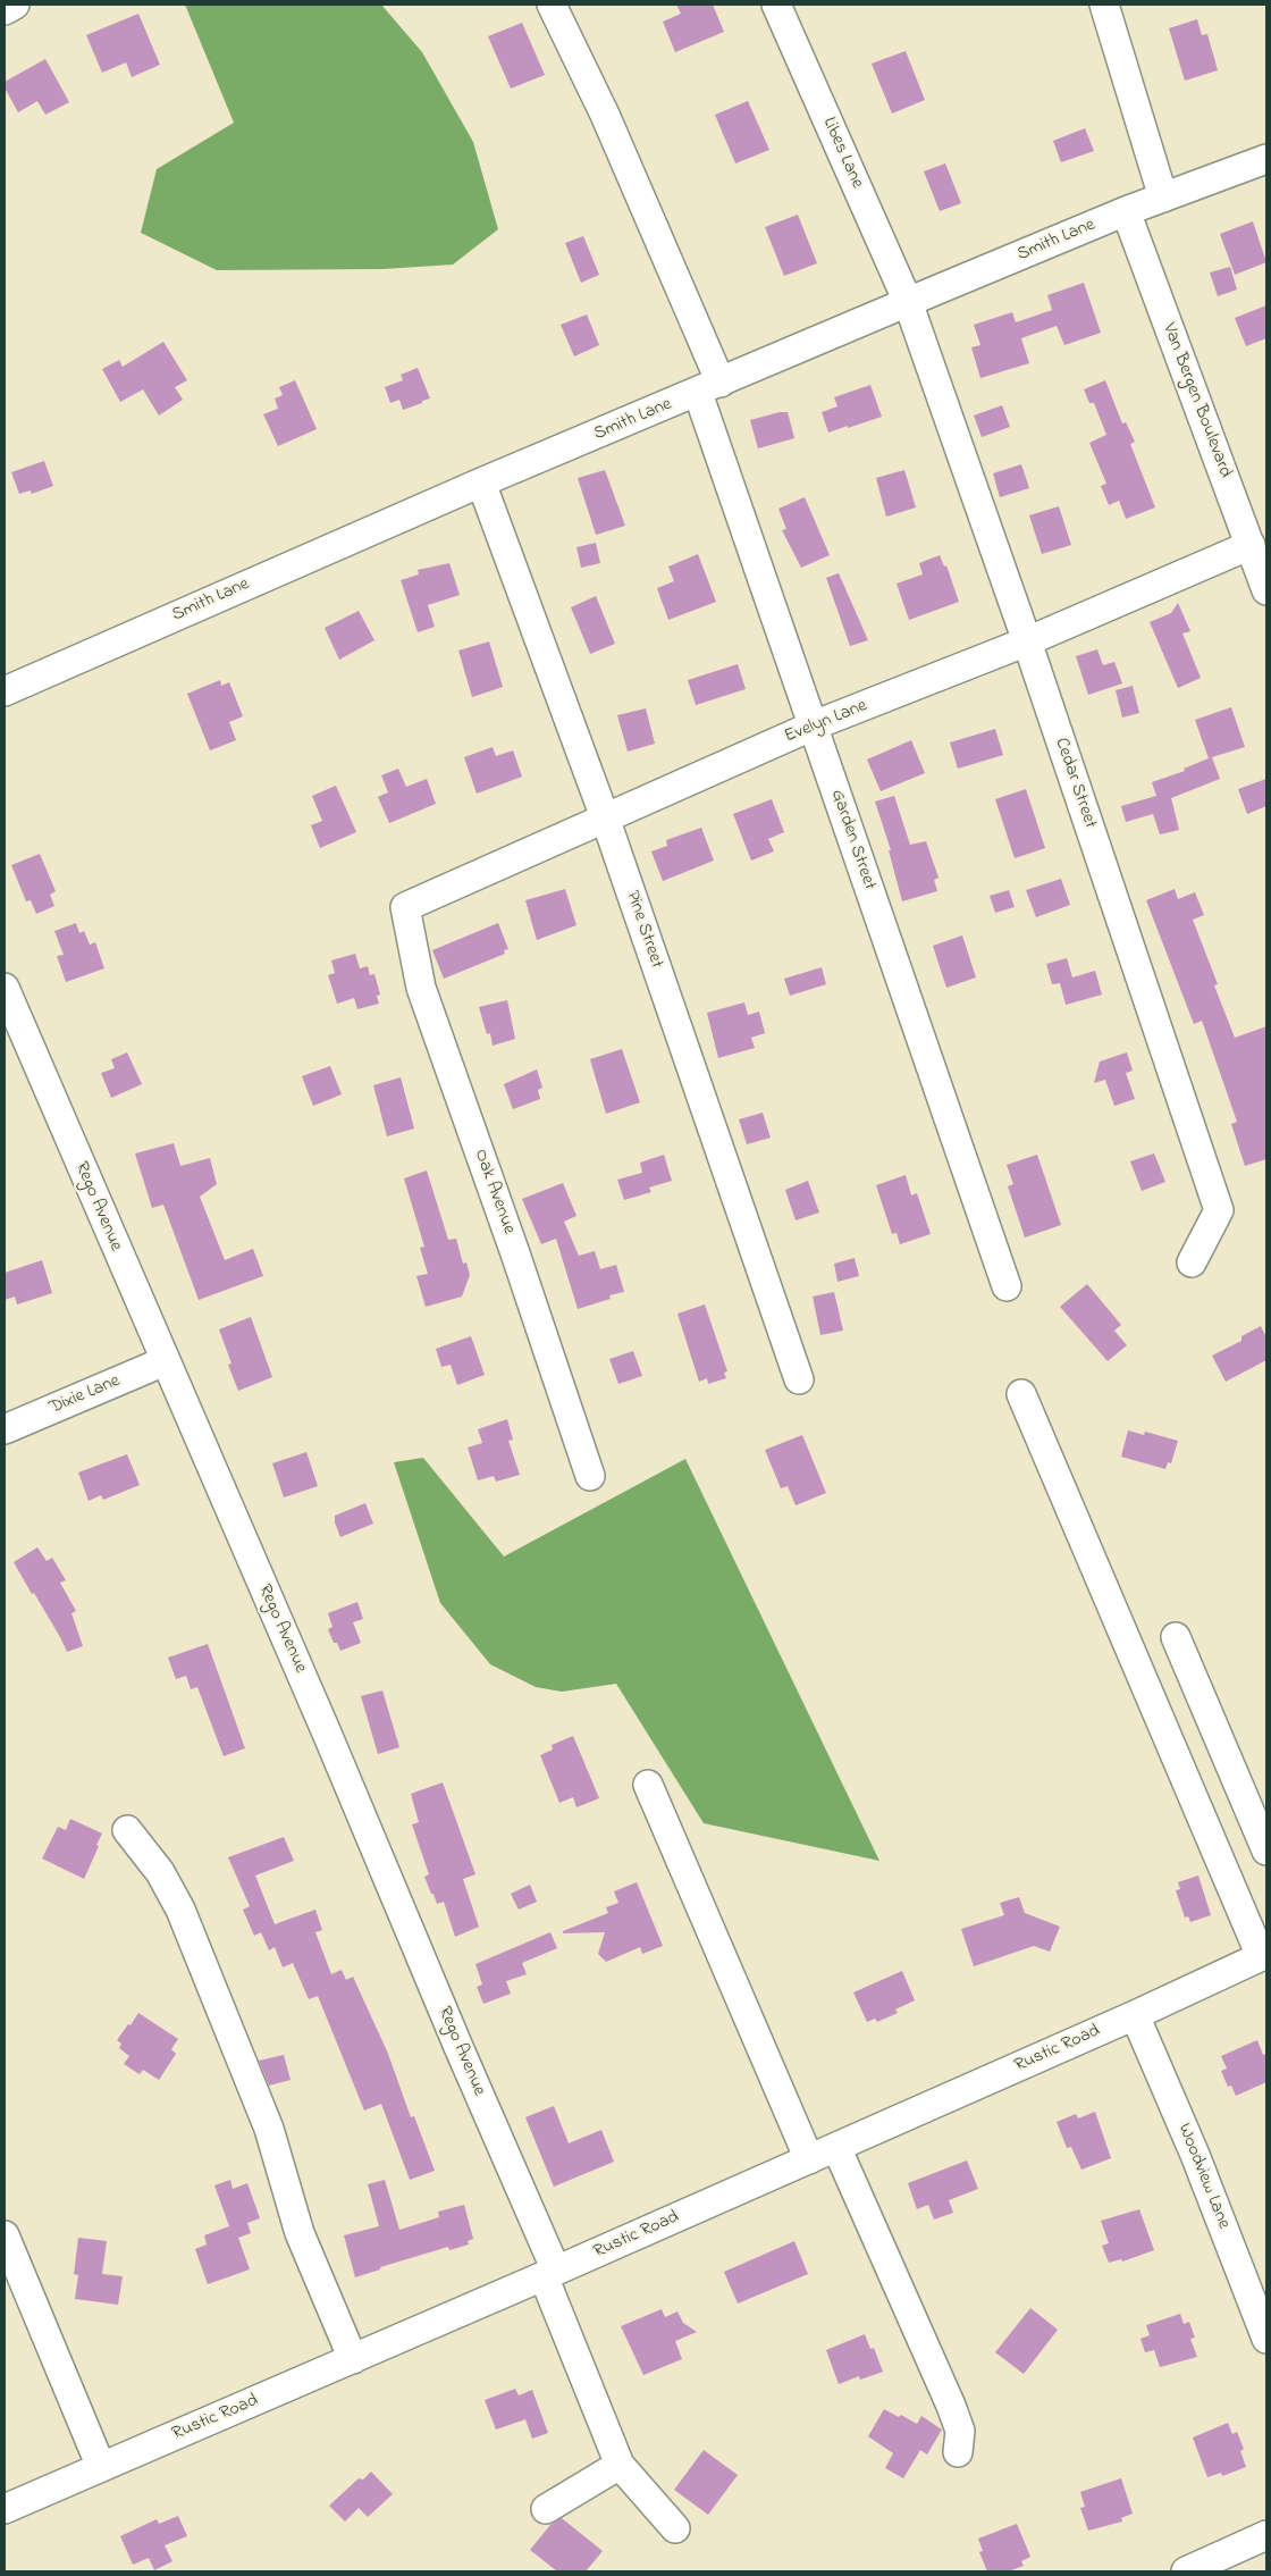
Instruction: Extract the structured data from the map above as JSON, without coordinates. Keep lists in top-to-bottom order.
{
  "streets": {
    "street": [
      "Libes Lane",
      "Smith Lane",
      "Van Bergen Boulevard",
      "Evelyn Lane",
      "Cedar Street",
      "Garden Street",
      "Pine Street",
      "Oak Avenue",
      "Rego Avenue",
      "Dixie Lane",
      "Rustic Road",
      "Woodview Lane"
    ]
  },
  "crossings": [
    ["Libes Lane", "Smith Lane"],
    ["Libes Lane", "Cedar Street"],
    ["Smith Lane", "Van Bergen Boulevard"],
    ["Smith Lane", "Cedar Street"],
    ["Smith Lane", "Garden Street"],
    ["Smith Lane", "Pine Street"],
    ["Van Bergen Boulevard", "Evelyn Lane"],
    ["Evelyn Lane", "Cedar Street"],
    ["Evelyn Lane", "Garden Street"],
    ["Evelyn Lane", "Pine Street"],
    ["Evelyn Lane", "Oak Avenue"],
    ["Rego Avenue", "Dixie Lane"],
    ["Rego Avenue", "Rustic Road"],
    ["Rustic Road", "Woodview Lane"]
  ]
}
